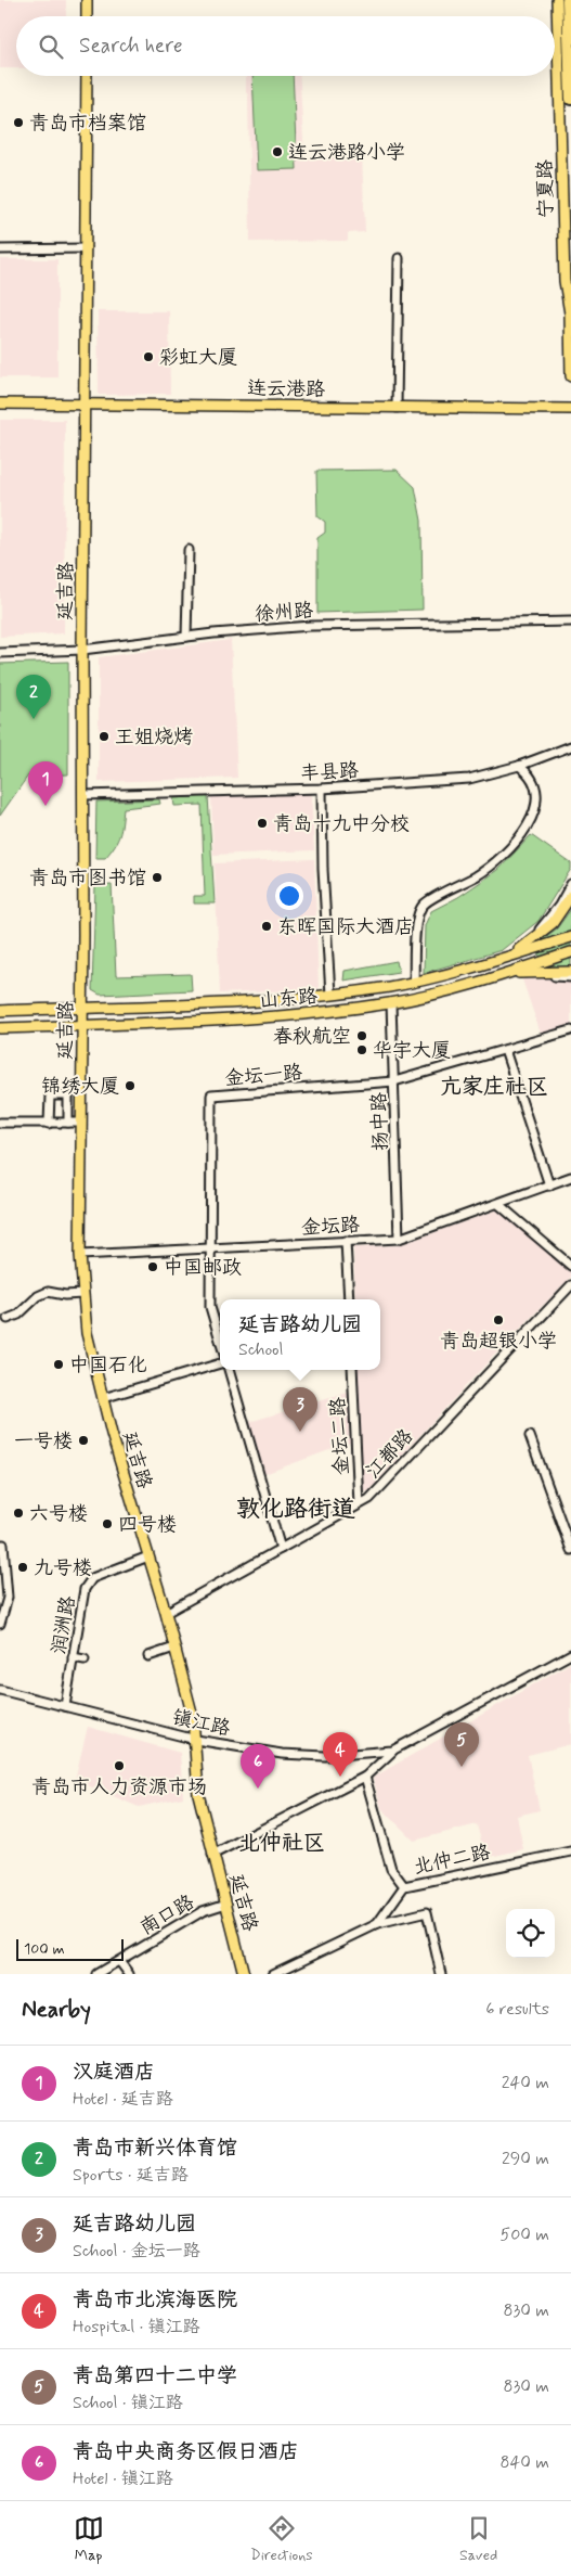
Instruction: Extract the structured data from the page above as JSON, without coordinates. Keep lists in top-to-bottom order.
{
  "streets": {
    "main road": [
      "宁夏路",
      "连云港路",
      "延吉路",
      "山东路"
    ],
    "street": [
      "徐州路",
      "丰县路",
      "金坛一路",
      "扬中路",
      "金坛路",
      "金坛二路",
      "江都路",
      "润洲路",
      "镇江路",
      "北仲二路",
      "南口路"
    ]
  },
  "crossings": [
    ["连云港路", "延吉路"],
    ["延吉路", "徐州路"],
    ["延吉路", "丰县路"],
    ["延吉路", "山东路"],
    ["延吉路", "金坛路"],
    ["延吉路", "江都路"],
    ["延吉路", "润洲路"],
    ["延吉路", "镇江路"],
    ["延吉路", "南口路"],
    ["山东路", "扬中路"],
    ["金坛一路", "扬中路"],
    ["金坛一路", "金坛路"],
    ["扬中路", "金坛路"],
    ["金坛二路", "江都路"],
    ["润洲路", "镇江路"]
  ],
  "districts": ["亢家庄社区", "敦化路街道", "北仲社区"],
  "places": [
    "青岛市档案馆",
    "连云港路小学",
    "彩虹大厦",
    "王姐烧烤",
    "青岛十九中分校",
    "青岛市图书馆",
    "东晖国际大酒店",
    "春秋航空",
    "华宇大厦",
    "锦绣大厦",
    "中国邮政",
    "青岛超银小学",
    "中国石化",
    "一号楼",
    "六号楼",
    "四号楼",
    "九号楼",
    "青岛市人力资源市场"
  ],
  "scale_bar": "100 m",
  "page": {
    "search": "Search here",
    "pins": [
      "2",
      "1",
      "3",
      "5",
      "4",
      "6"
    ],
    "popup": ["延吉路幼儿园", "School"],
    "scale": "100 m",
    "heading": ["Nearby", "6 results"],
    "list": [
      {
        "mark": "1",
        "name": "汉庭酒店",
        "note": "Hotel · 延吉路",
        "value": "240 m"
      },
      {
        "mark": "2",
        "name": "青岛市新兴体育馆",
        "note": "Sports · 延吉路",
        "value": "290 m"
      },
      {
        "mark": "3",
        "name": "延吉路幼儿园",
        "note": "School · 金坛一路",
        "value": "500 m"
      },
      {
        "mark": "4",
        "name": "青岛市北滨海医院",
        "note": "Hospital · 镇江路",
        "value": "830 m"
      },
      {
        "mark": "5",
        "name": "青岛第四十二中学",
        "note": "School · 镇江路",
        "value": "830 m"
      },
      {
        "mark": "6",
        "name": "青岛中央商务区假日酒店",
        "note": "Hotel · 镇江路",
        "value": "840 m"
      }
    ],
    "nav": ["Map", "Directions", "Saved"]
  }
}
